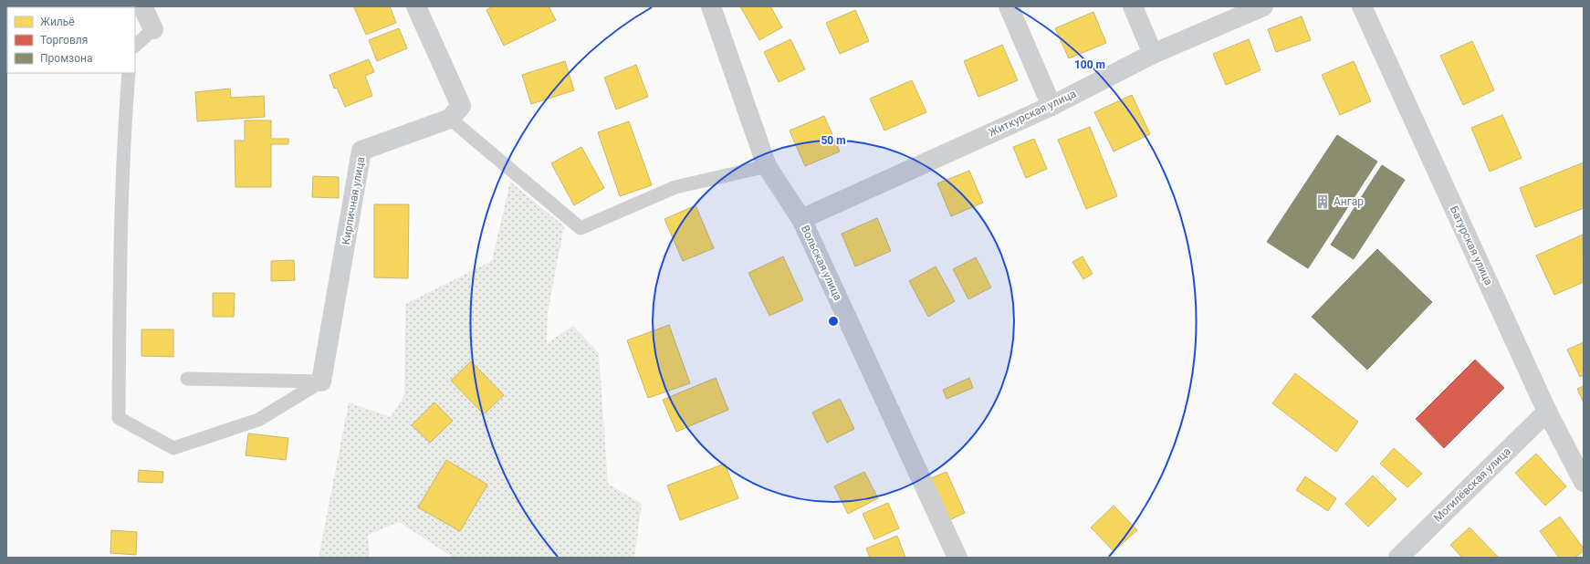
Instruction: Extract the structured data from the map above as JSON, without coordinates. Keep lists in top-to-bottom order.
{
  "streets": {
    "street": [
      "Житкурская улица",
      "Кирпичная улица",
      "Батурская улица",
      "Вольская улица",
      "Могилёвская улица"
    ]
  },
  "crossings": [
    ["Житкурская улица", "Вольская улица"],
    ["Батурская улица", "Могилёвская улица"]
  ],
  "places": {
    "building": ["Ангар"]
  },
  "legend": ["Жильё", "Торговля", "Промзона"],
  "rings": ["100 m", "50 m"]
}
